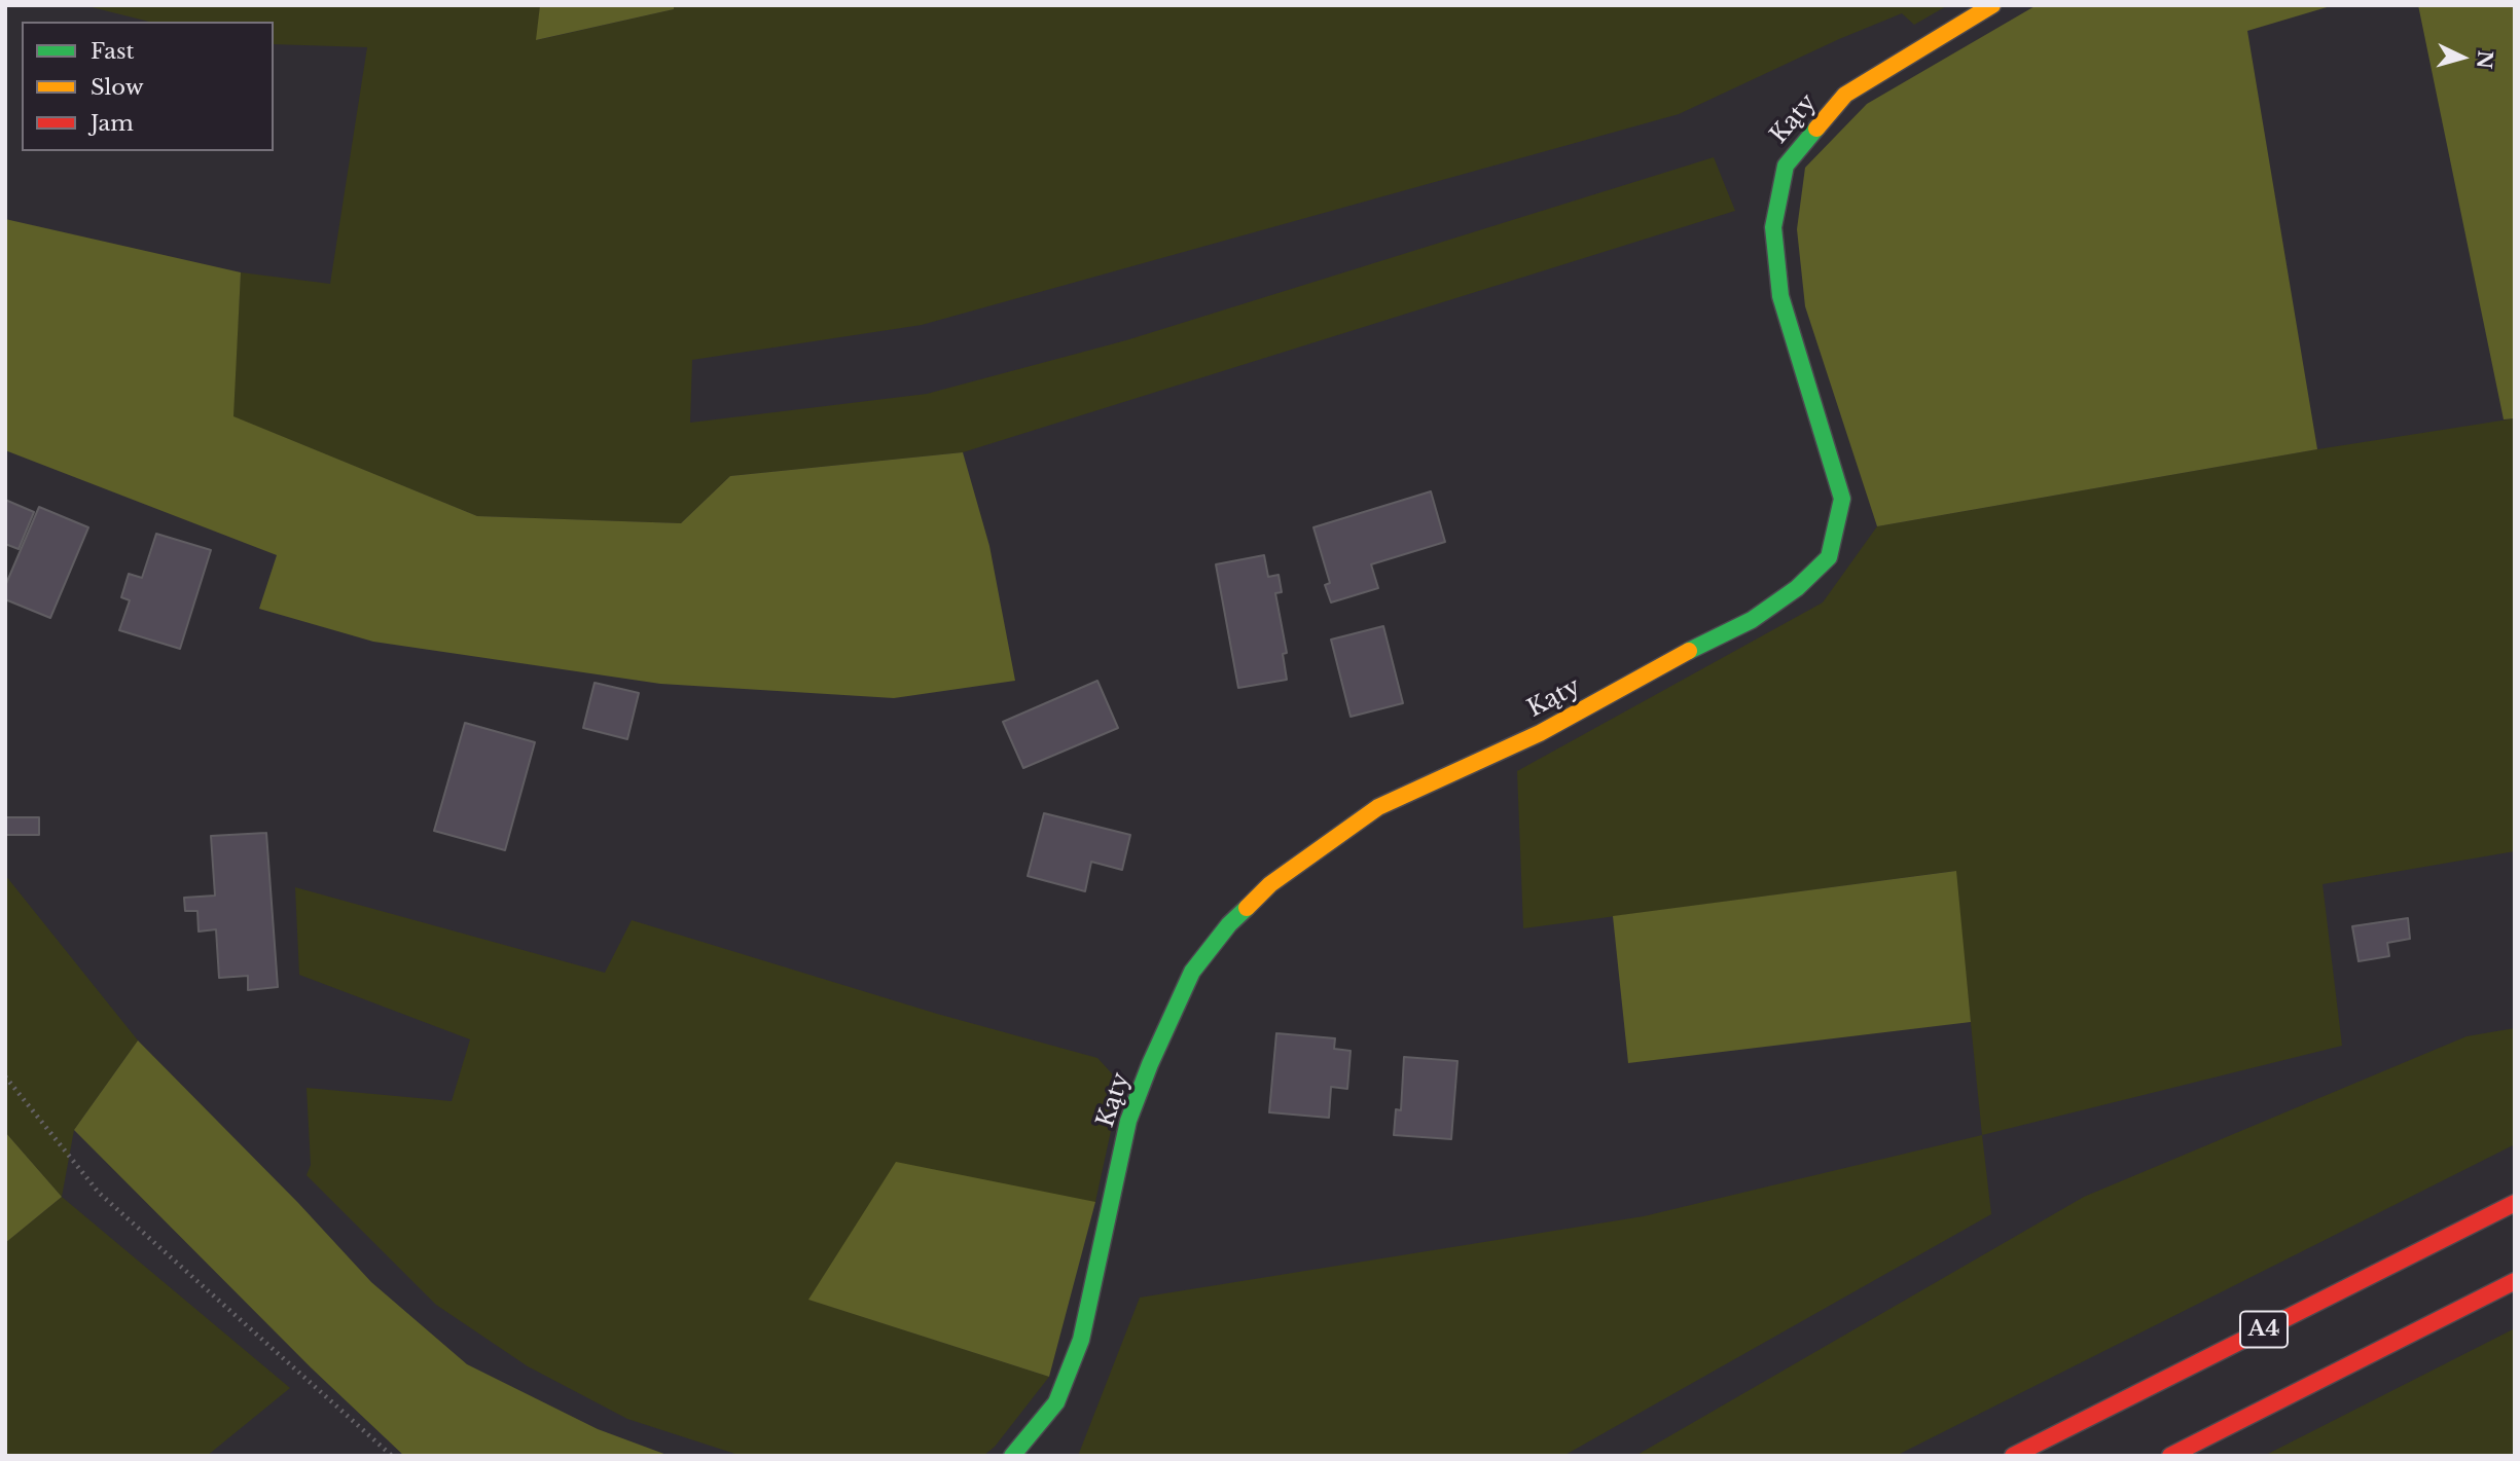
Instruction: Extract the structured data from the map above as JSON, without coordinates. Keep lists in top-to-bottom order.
{
  "streets": {
    "main road": ["Kąty", "A4"]
  },
  "legend": ["Fast", "Slow", "Jam"],
  "north": "right"
}
